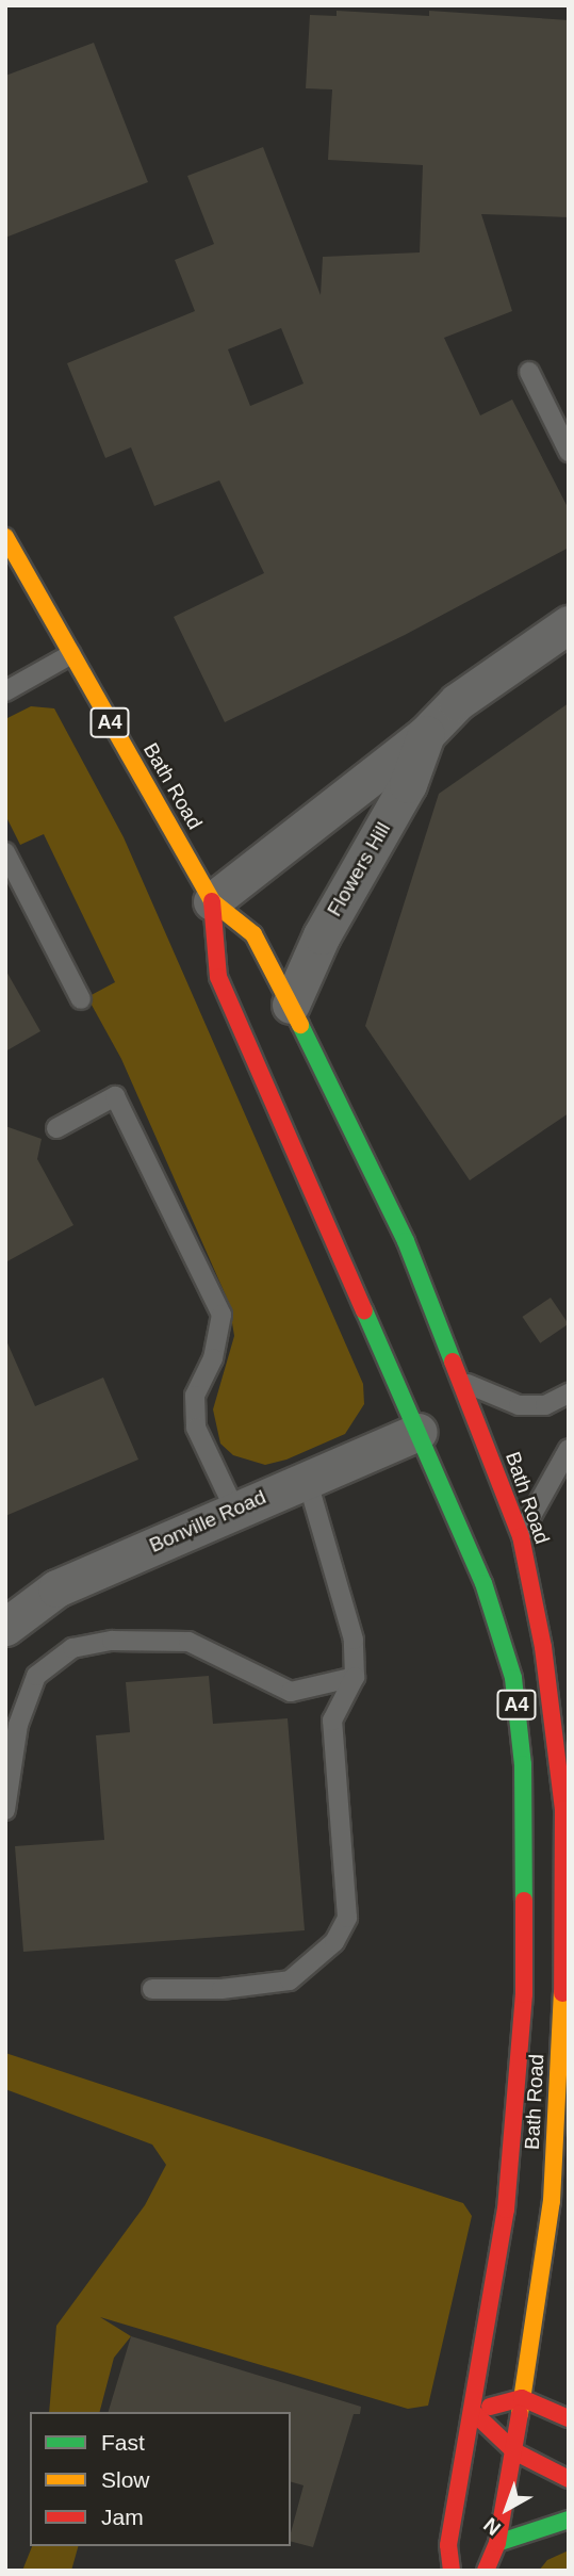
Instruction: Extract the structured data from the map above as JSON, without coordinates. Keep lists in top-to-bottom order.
{
  "streets": {
    "main road": ["A4", "Bath Road"],
    "street": ["Flowers Hill", "Bonville Road"]
  },
  "crossings": [
    ["A4", "Bath Road"],
    ["Bath Road", "Flowers Hill"],
    ["Bath Road", "Bonville Road"]
  ],
  "legend": ["Fast", "Slow", "Jam"],
  "north": "bottom left"
}
